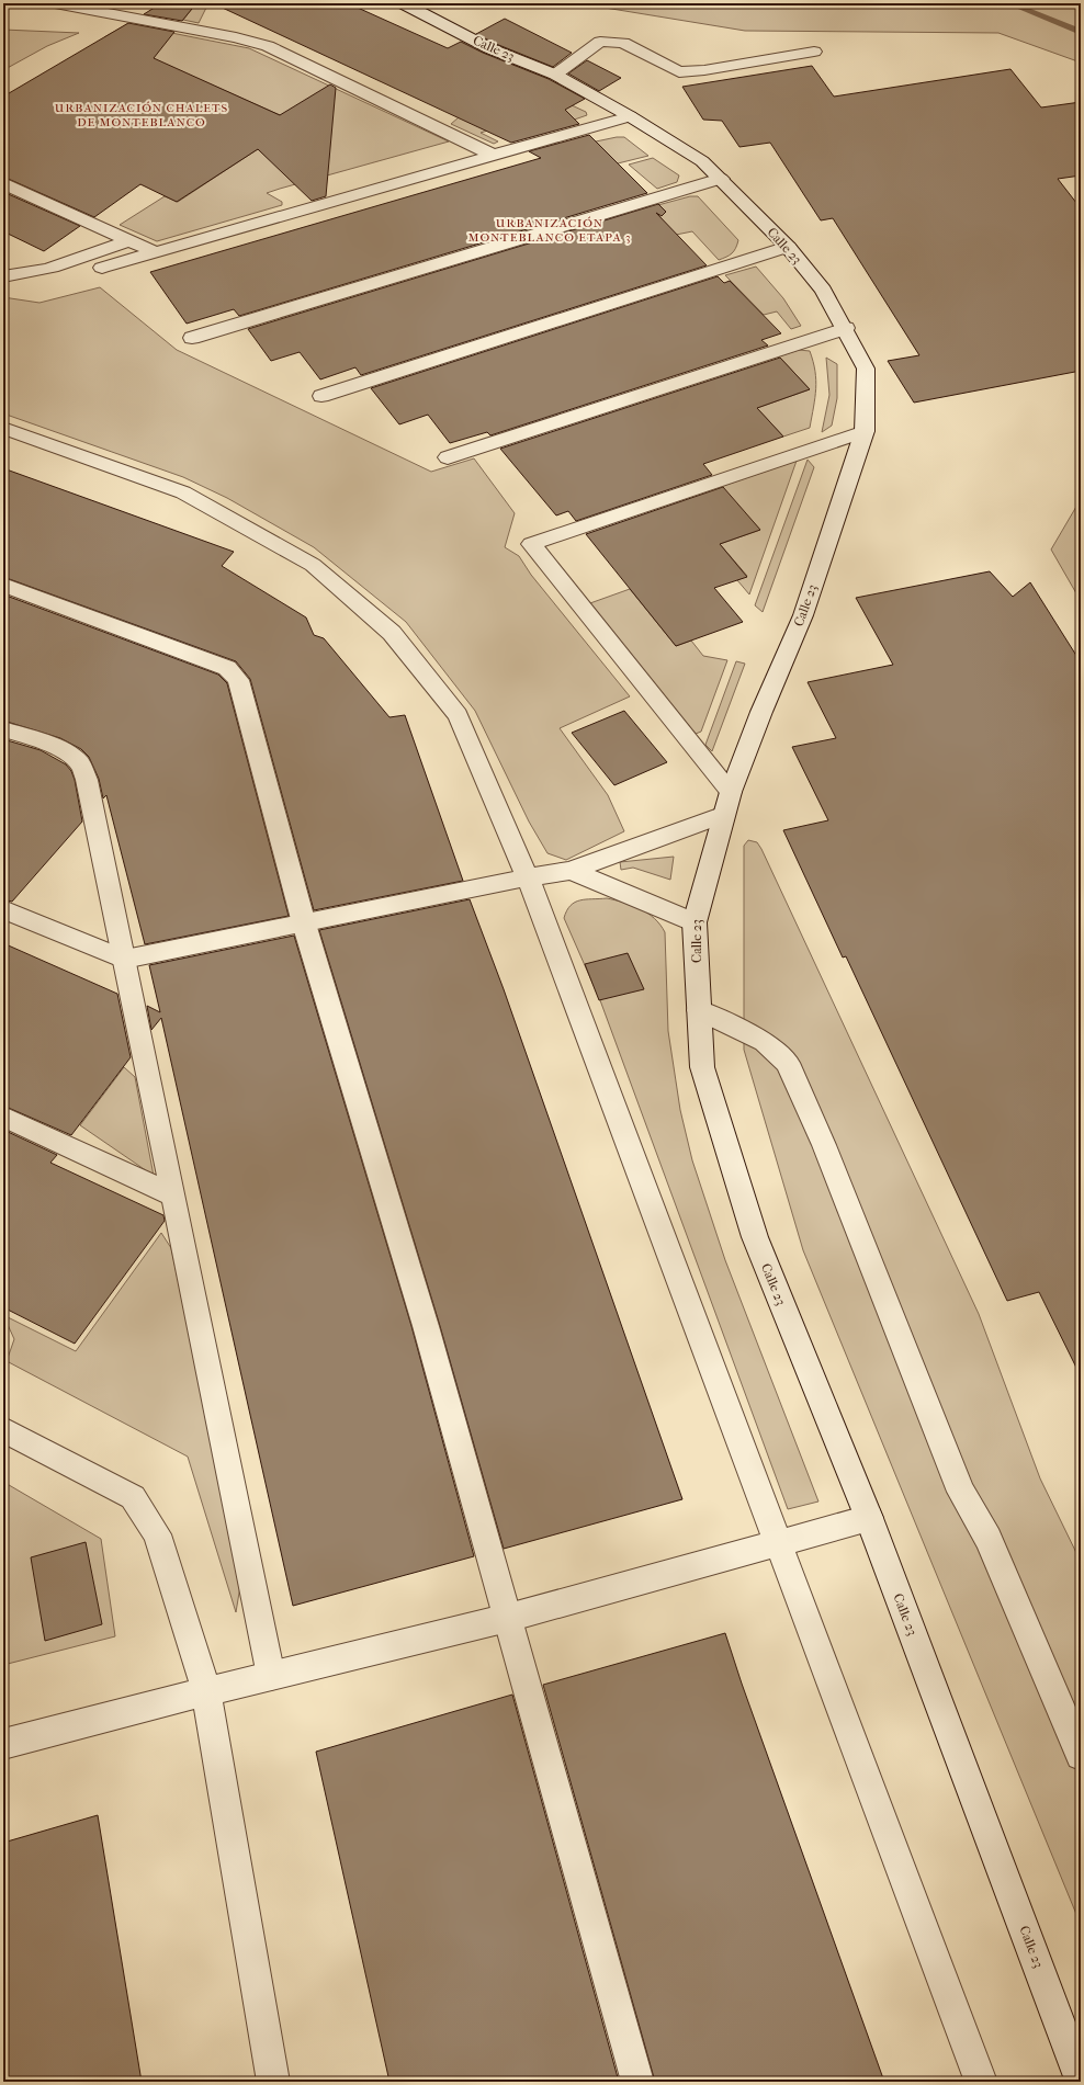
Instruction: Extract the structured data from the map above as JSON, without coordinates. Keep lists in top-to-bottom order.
{
  "streets": {
    "street": ["Calle 23"]
  },
  "districts": ["URBANIZACIÓN CHALETS DE MONTEBLANCO", "URBANIZACIÓN MONTEBLANCO ETAPA 3"]
}
